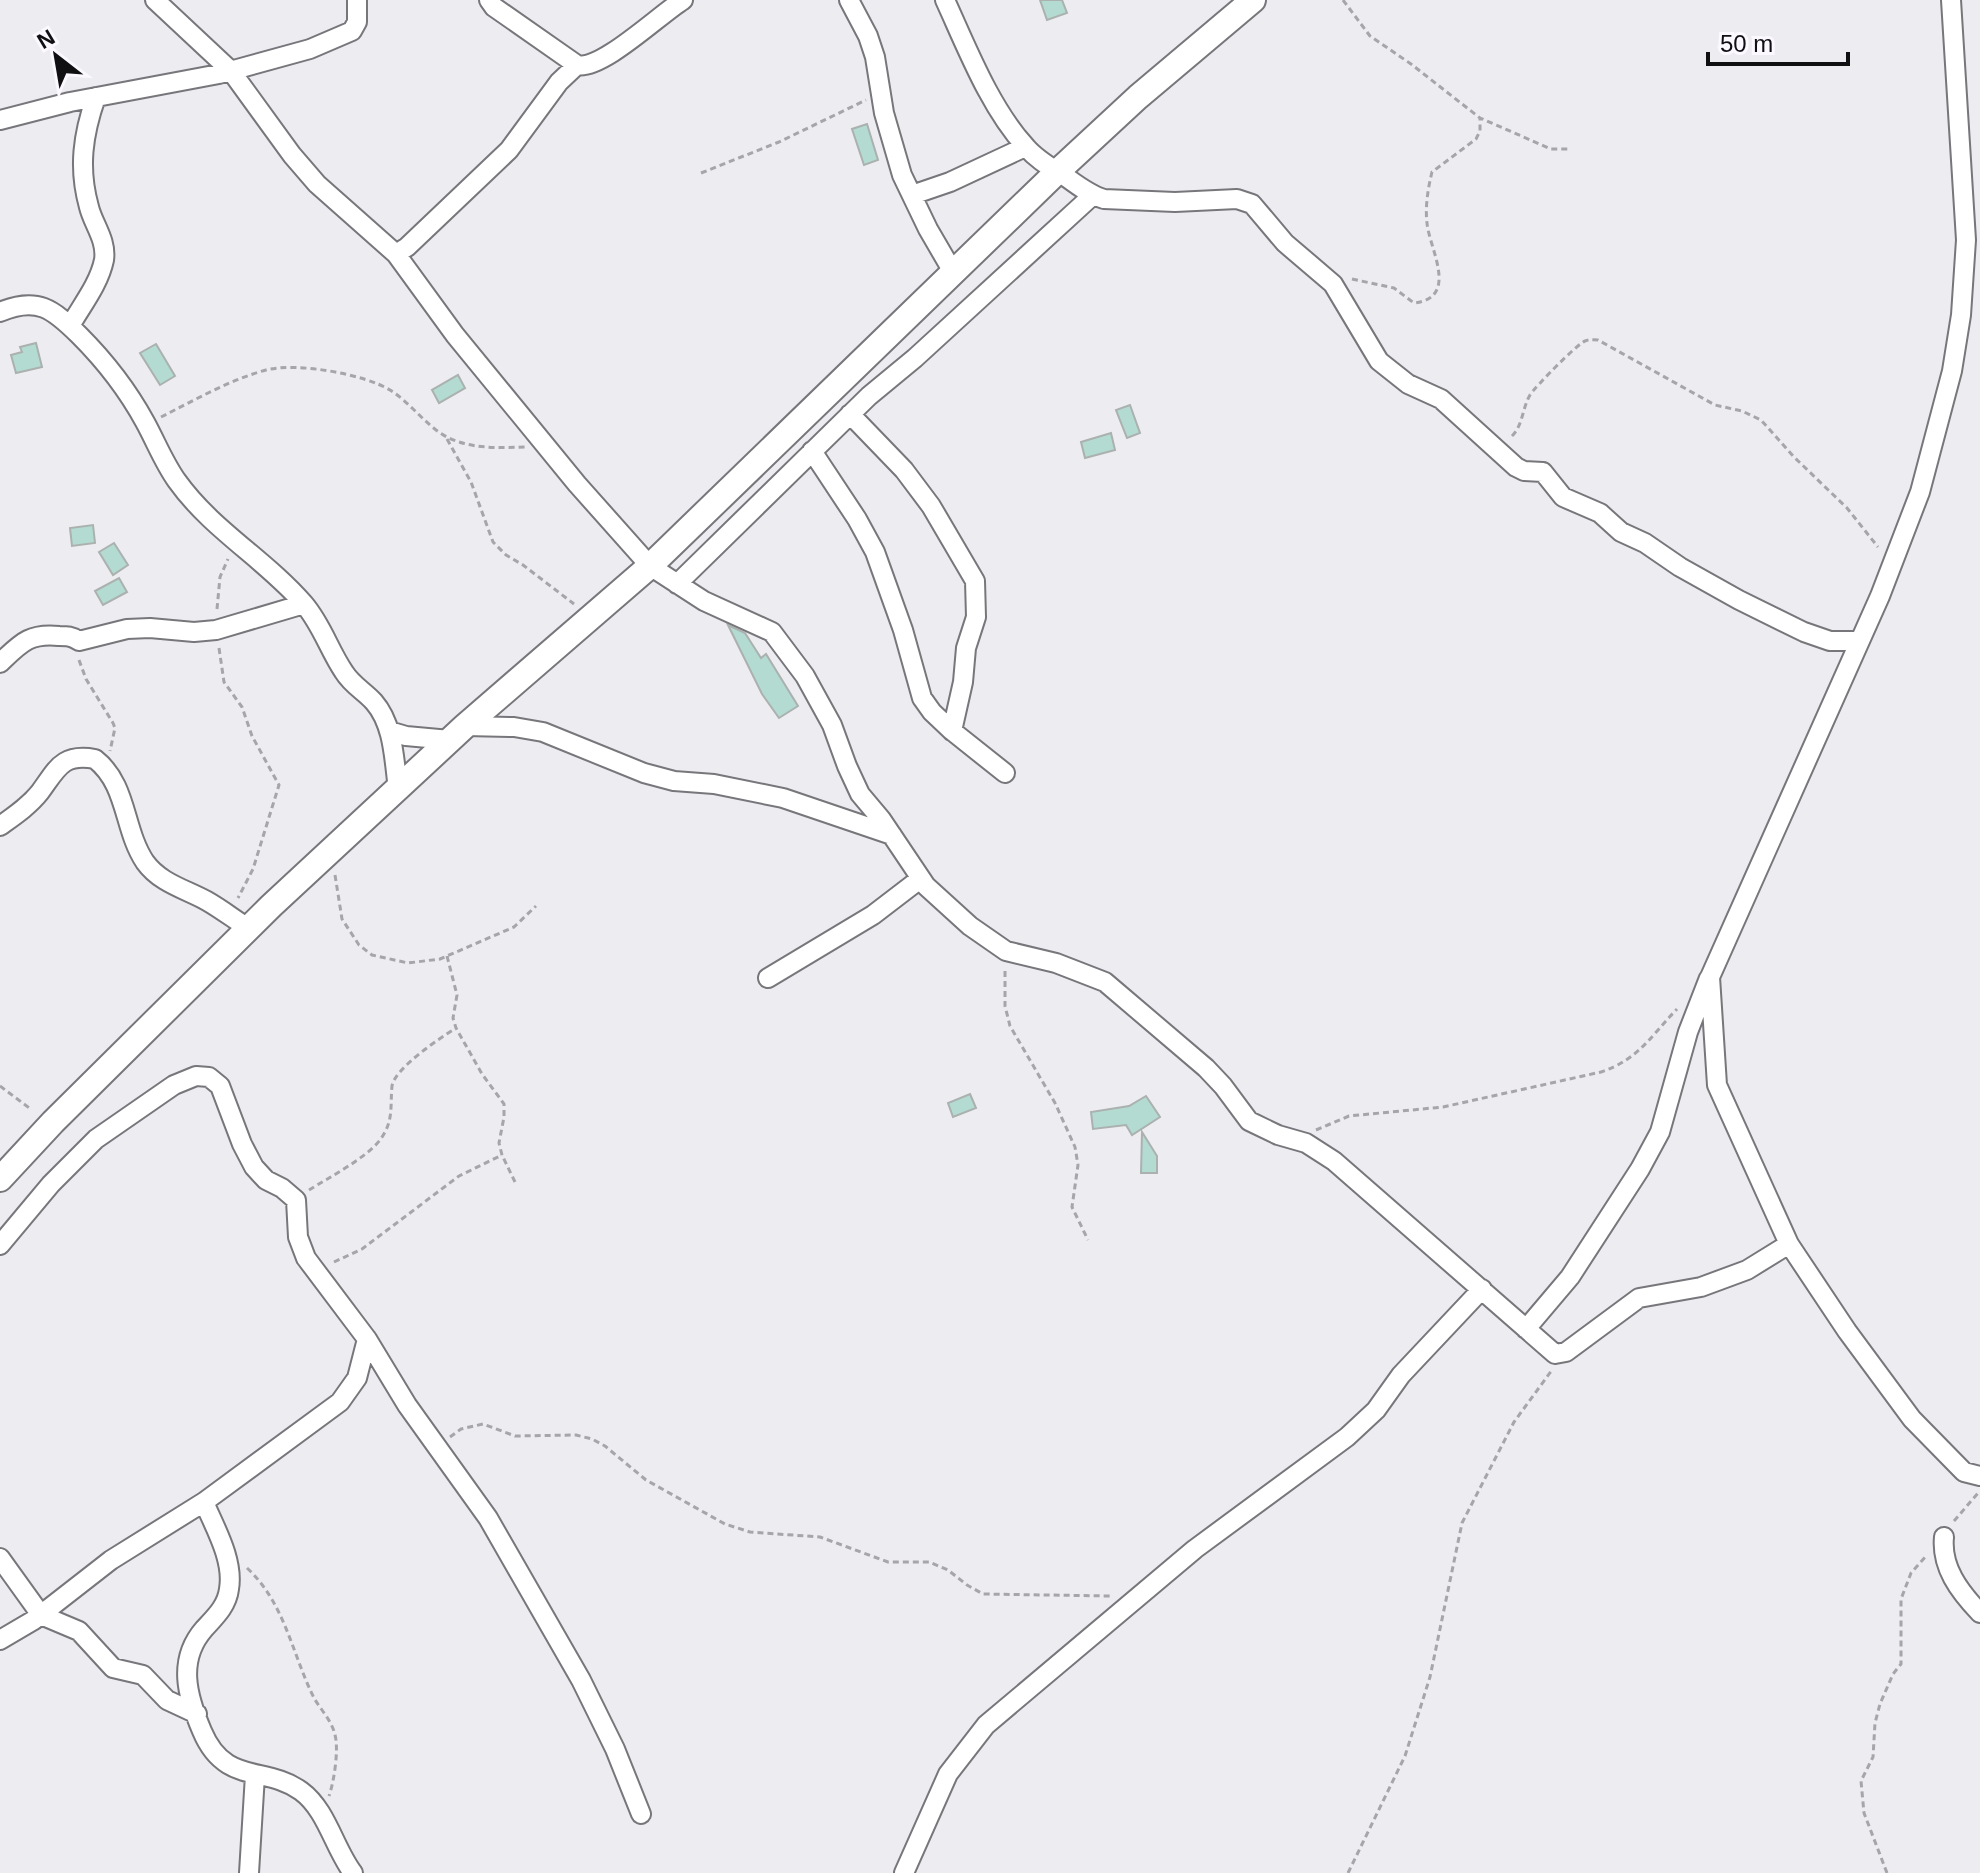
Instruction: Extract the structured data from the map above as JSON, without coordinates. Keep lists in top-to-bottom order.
{
  "scale_bar": "50 m",
  "north": "top left"
}
